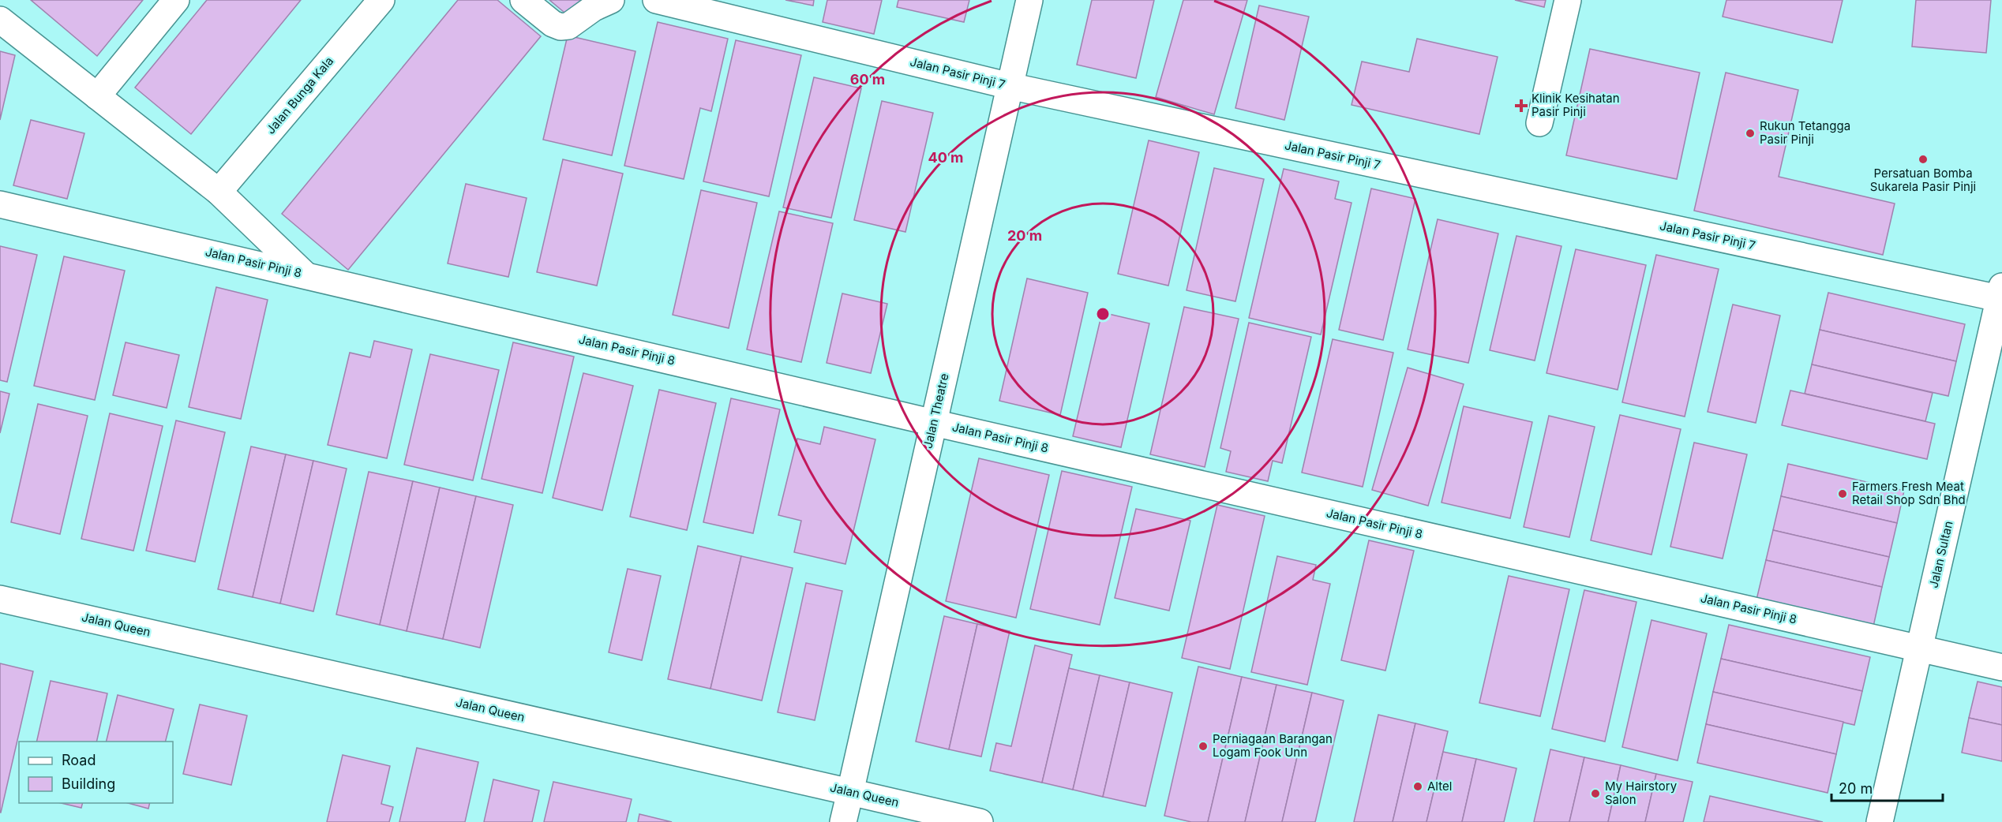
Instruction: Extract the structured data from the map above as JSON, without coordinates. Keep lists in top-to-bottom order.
{
  "streets": {
    "street": [
      "Jalan Pasir Pinji 7",
      "Jalan Bunga Kala",
      "Jalan Pasir Pinji 8",
      "Jalan Theatre",
      "Jalan Sultan",
      "Jalan Queen"
    ]
  },
  "crossings": [
    ["Jalan Pasir Pinji 7", "Jalan Theatre"],
    ["Jalan Pasir Pinji 7", "Jalan Sultan"],
    ["Jalan Pasir Pinji 8", "Jalan Theatre"],
    ["Jalan Pasir Pinji 8", "Jalan Sultan"],
    ["Jalan Theatre", "Jalan Queen"]
  ],
  "places": {
    "health": ["Klinik Kesihatan Pasir Pinji"],
    "other": [
      "Rukun Tetangga Pasir Pinji",
      "Persatuan Bomba Sukarela Pasir Pinji",
      "Farmers Fresh Meat Retail Shop Sdn Bhd",
      "Perniagaan Barangan Logam Fook Unn",
      "Altel",
      "My Hairstory Salon"
    ]
  },
  "legend": ["Road", "Building"],
  "scale_bar": "20 m",
  "rings": ["60 m", "40 m", "20 m"]
}
